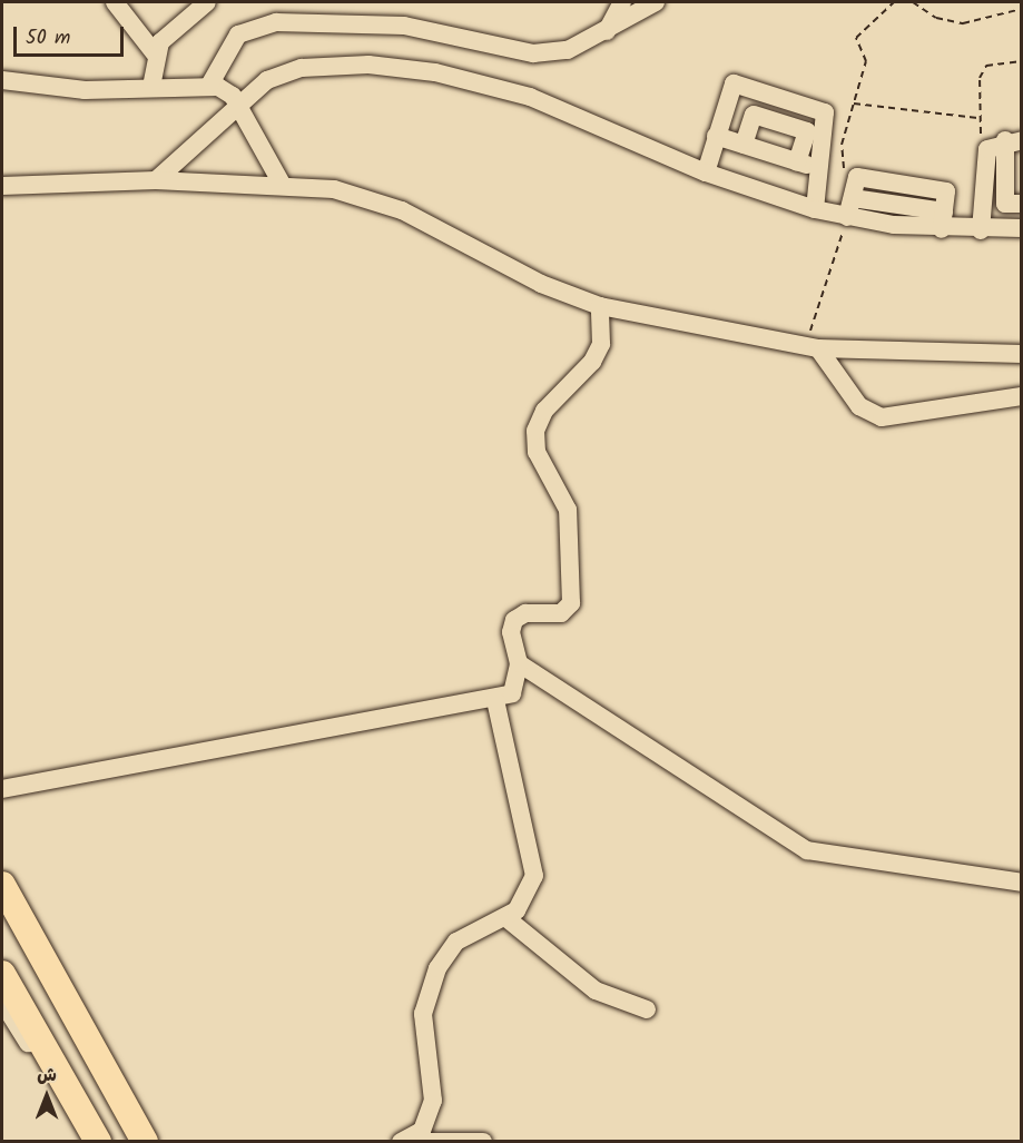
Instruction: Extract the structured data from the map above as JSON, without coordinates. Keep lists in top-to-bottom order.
{
  "scale_bar": "50 m",
  "north": "top"
}
